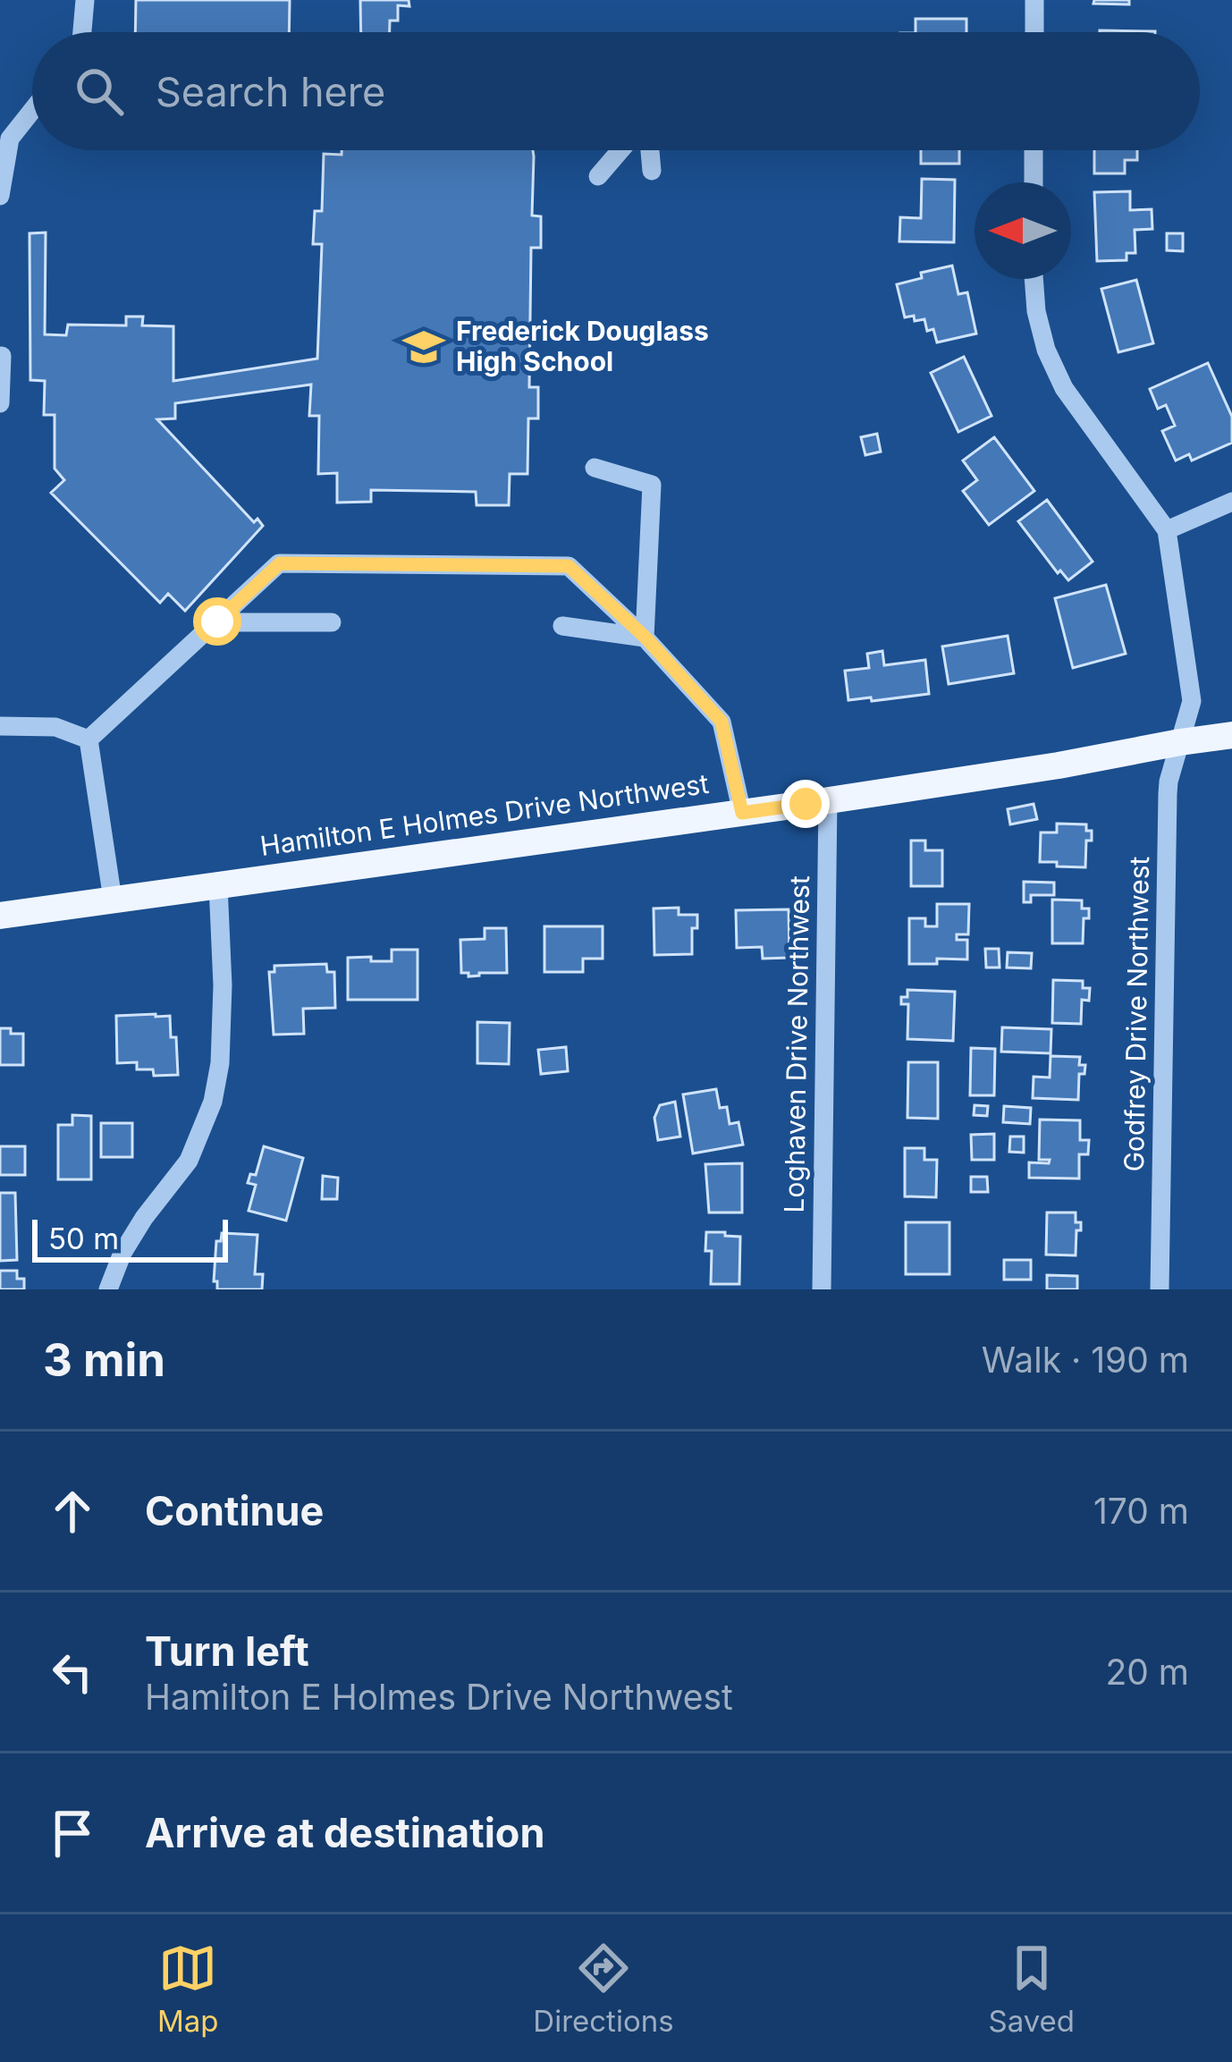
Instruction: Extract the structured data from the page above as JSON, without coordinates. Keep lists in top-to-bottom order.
{
  "streets": {
    "main road": ["Hamilton E Holmes Drive Northwest"],
    "street": ["Godfrey Drive Northwest", "Loghaven Drive Northwest"]
  },
  "crossings": [
    ["Hamilton E Holmes Drive Northwest", "Godfrey Drive Northwest"],
    ["Hamilton E Holmes Drive Northwest", "Loghaven Drive Northwest"]
  ],
  "places": {
    "school or university": ["Frederick Douglass High School"]
  },
  "scale_bar": "50 m",
  "north": "left",
  "page": {
    "search": "Search here",
    "scale": "50 m",
    "heading": ["3 min", "Walk · 190 m"],
    "list": [
      ["Continue", "170 m"],
      ["Turn left", "Hamilton E Holmes Drive Northwest", "20 m"],
      "Arrive at destination"
    ],
    "nav": ["Map", "Directions", "Saved"]
  }
}
